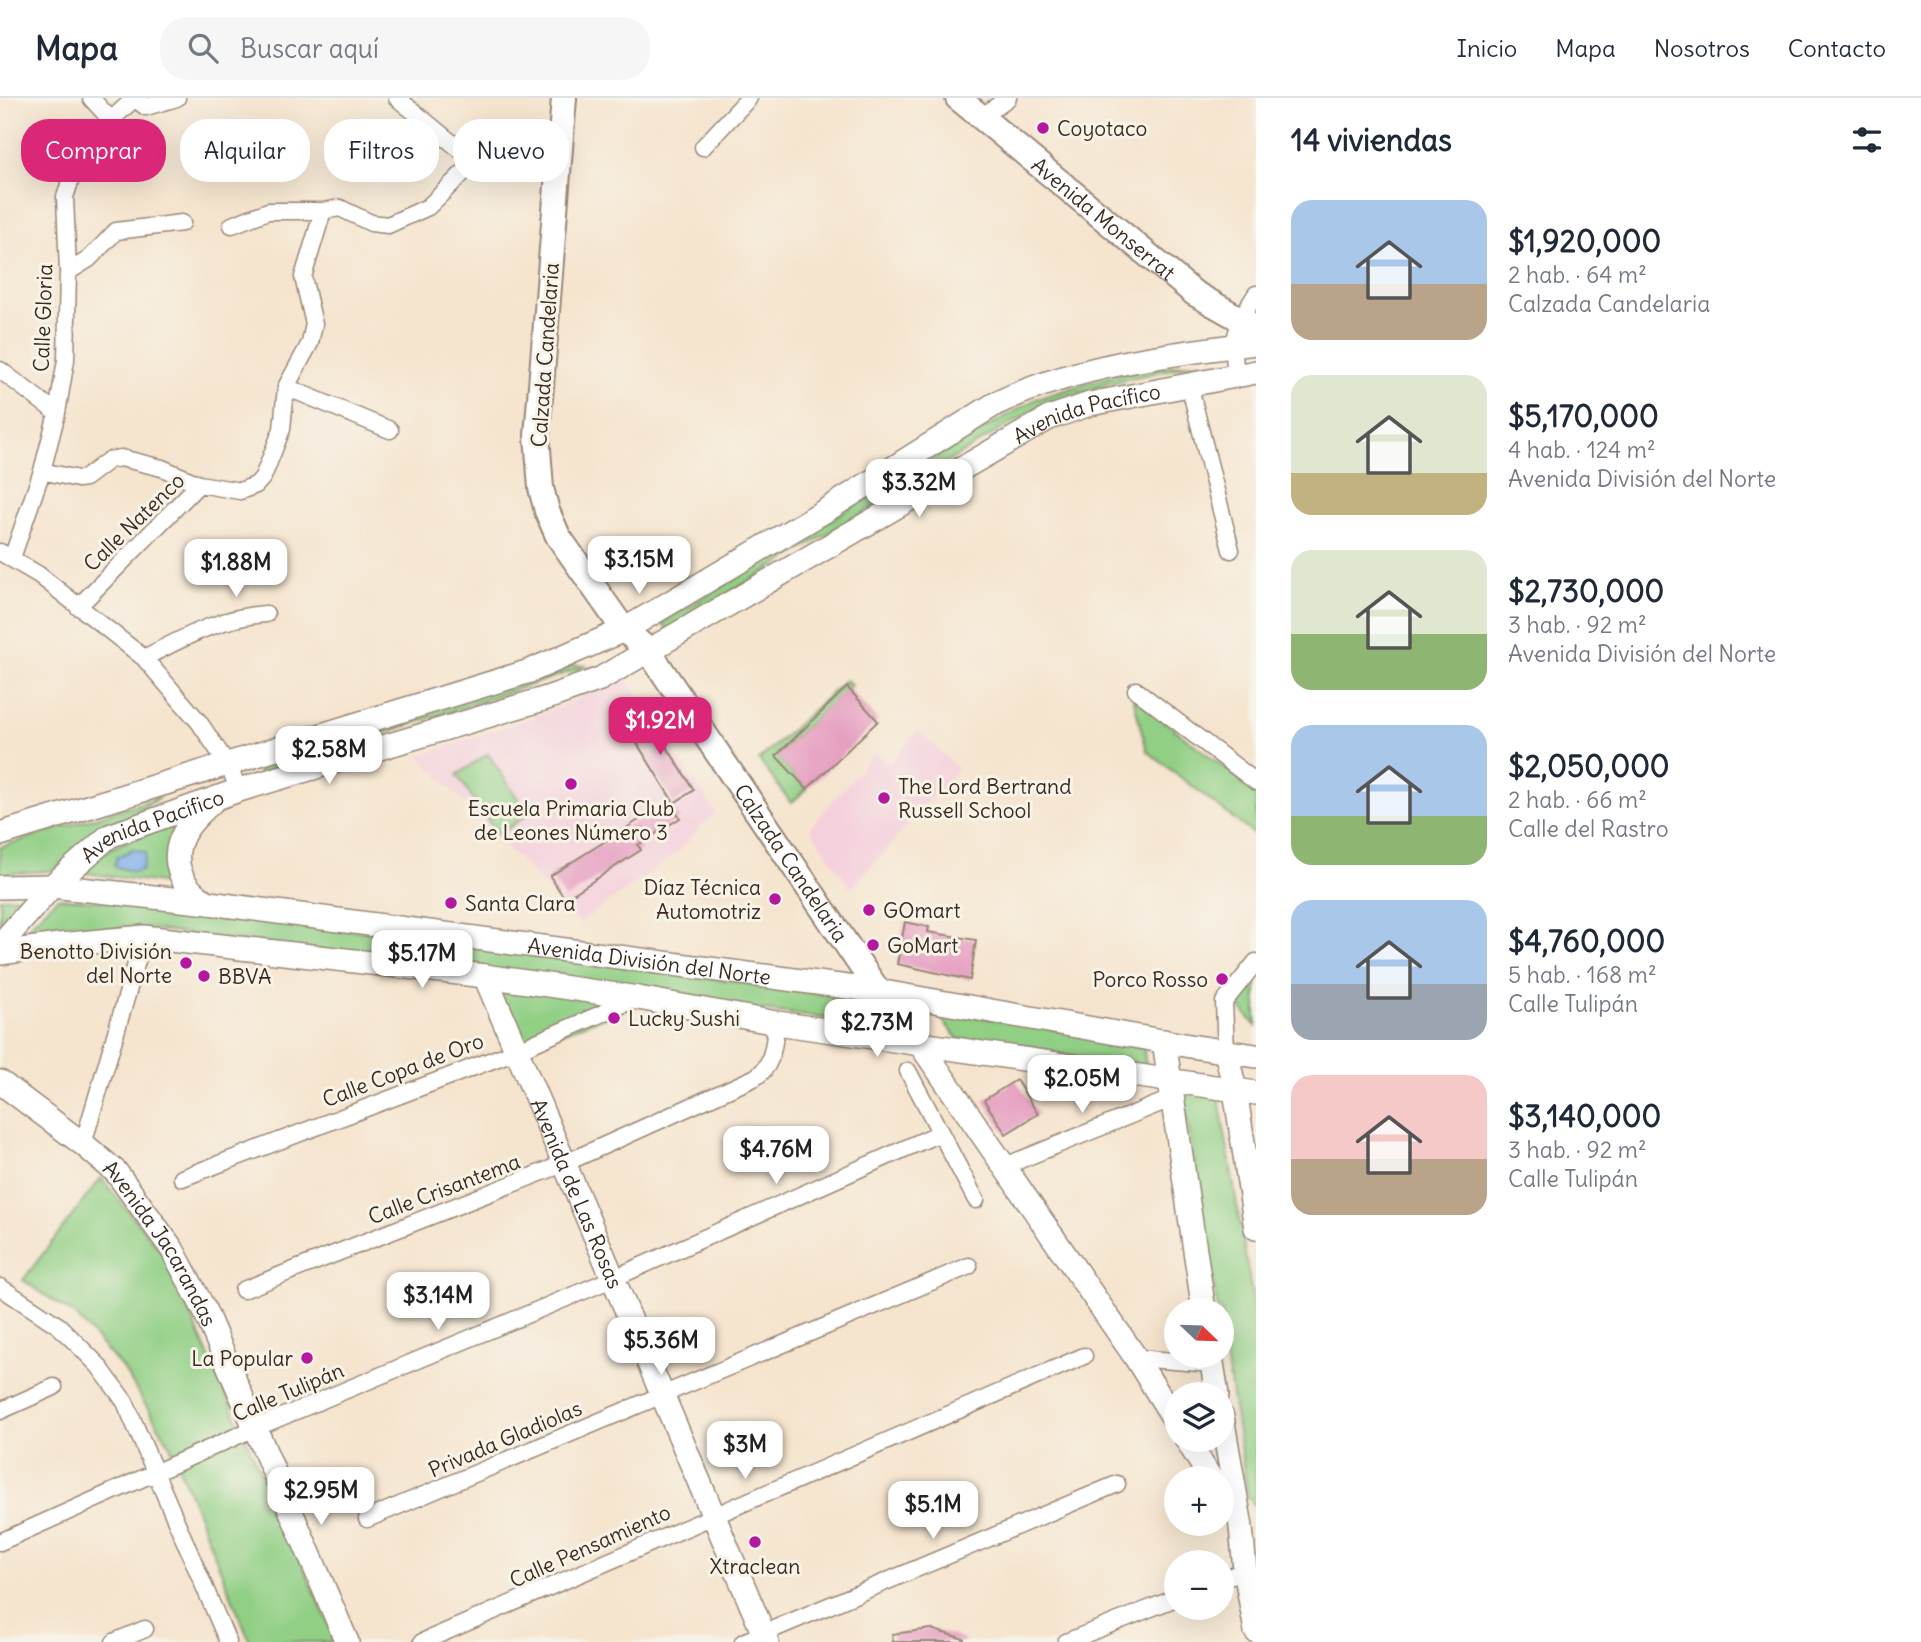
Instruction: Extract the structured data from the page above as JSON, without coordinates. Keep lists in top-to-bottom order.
{
  "streets": {
    "main road": ["Avenida Monserrat", "Calzada Candelaria"],
    "street": [
      "Calle Gloria",
      "Avenida Pacífico",
      "Calle Natenco",
      "Avenida División del Norte",
      "Calle Copa de Oro",
      "Calle Crisantema",
      "Avenida de Las Rosas",
      "Avenida Jacarandas",
      "Calle Tulipán",
      "Privada Gladiolas",
      "Calle Pensamiento"
    ]
  },
  "crossings": [
    ["Calzada Candelaria", "Avenida Pacífico"],
    ["Calzada Candelaria", "Avenida División del Norte"],
    ["Avenida Pacífico", "Avenida División del Norte"],
    ["Avenida División del Norte", "Calle Copa de Oro"],
    ["Avenida División del Norte", "Calle Crisantema"],
    ["Avenida División del Norte", "Avenida de Las Rosas"],
    ["Calle Copa de Oro", "Avenida de Las Rosas"],
    ["Calle Crisantema", "Avenida de Las Rosas"],
    ["Avenida de Las Rosas", "Calle Tulipán"],
    ["Avenida de Las Rosas", "Privada Gladiolas"],
    ["Avenida de Las Rosas", "Calle Pensamiento"],
    ["Avenida Jacarandas", "Calle Tulipán"]
  ],
  "places": [
    "Coyotaco",
    "Escuela Primaria Club de Leones Número 3",
    "The Lord Bertrand Russell School",
    "Díaz Técnica Automotriz",
    "Santa Clara",
    "GOmart",
    "GoMart",
    "Benotto División del Norte",
    "BBVA",
    "Porco Rosso",
    "Lucky Sushi",
    "La Popular",
    "Xtraclean"
  ],
  "north": "bottom right",
  "page": {
    "header": "Mapa",
    "search": "Buscar aquí",
    "nav": [
      "Inicio",
      "Mapa",
      "Nosotros",
      "Contacto"
    ],
    "heading": "14 viviendas",
    "chip": [
      "Comprar",
      "Alquilar",
      "Filtros",
      "Nuevo"
    ],
    "list": [
      {
        "name": "$1,920,000",
        "note": "2 hab. · 64 m² · Calzada Candelaria"
      },
      {
        "name": "$5,170,000",
        "note": "4 hab. · 124 m² · Avenida División del Norte"
      },
      {
        "name": "$2,730,000",
        "note": "3 hab. · 92 m² · Avenida División del Norte"
      },
      {
        "name": "$2,050,000",
        "note": "2 hab. · 66 m² · Calle del Rastro"
      },
      {
        "name": "$4,760,000",
        "note": "5 hab. · 168 m² · Calle Tulipán"
      },
      {
        "name": "$3,140,000",
        "note": "3 hab. · 92 m² · Calle Tulipán"
      }
    ],
    "price": [
      "$3.32M",
      "$3.15M",
      "$1.88M",
      "$1.92M",
      "$2.58M",
      "$5.17M",
      "$2.73M",
      "$2.05M",
      "$4.76M",
      "$3.14M",
      "$5.36M",
      "$3M",
      "$2.95M",
      "$5.1M"
    ],
    "map_buttons": ["+", "−"]
  }
}
